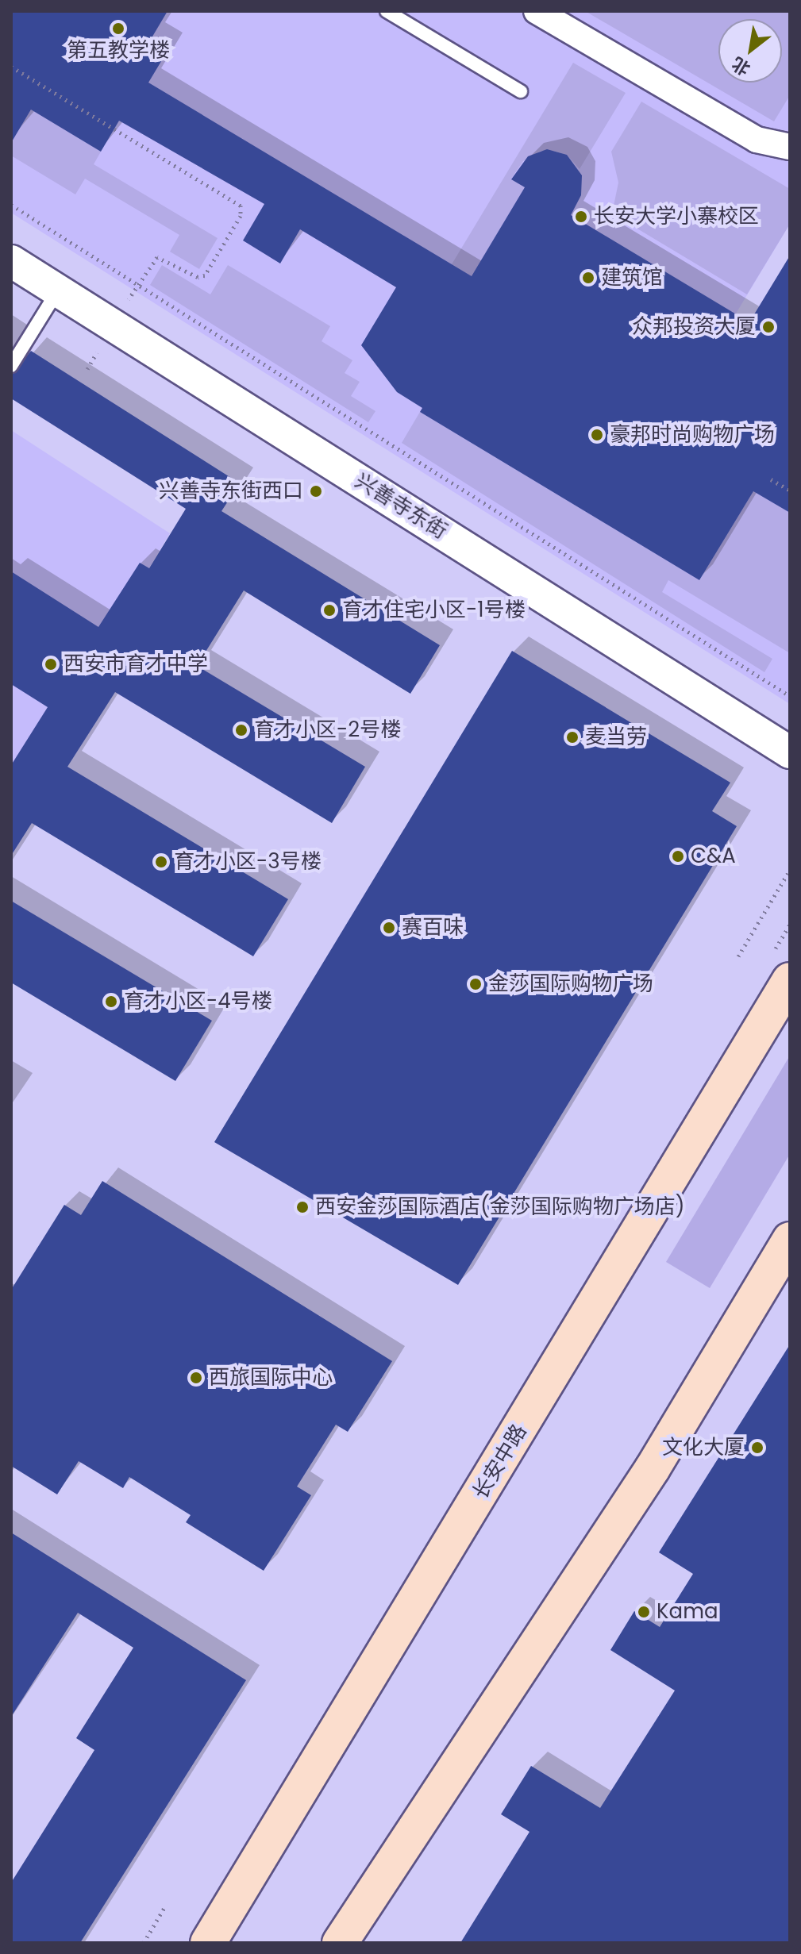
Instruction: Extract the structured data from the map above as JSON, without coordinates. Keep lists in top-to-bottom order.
{
  "streets": {
    "main road": ["长安中路"],
    "street": ["兴善寺东街"]
  },
  "places": [
    "第五教学楼",
    "长安大学小寨校区",
    "建筑馆",
    "众邦投资大厦",
    "豪邦时尚购物广场",
    "兴善寺东街西口",
    "育才住宅小区-1号楼",
    "西安市育才中学",
    "育才小区-2号楼",
    "麦当劳",
    "C&A",
    "育才小区-3号楼",
    "赛百味",
    "金莎国际购物广场",
    "育才小区-4号楼",
    "西安金莎国际酒店(金莎国际购物广场店)",
    "西旅国际中心",
    "文化大厦",
    "Kama"
  ],
  "north": "bottom left"
}
